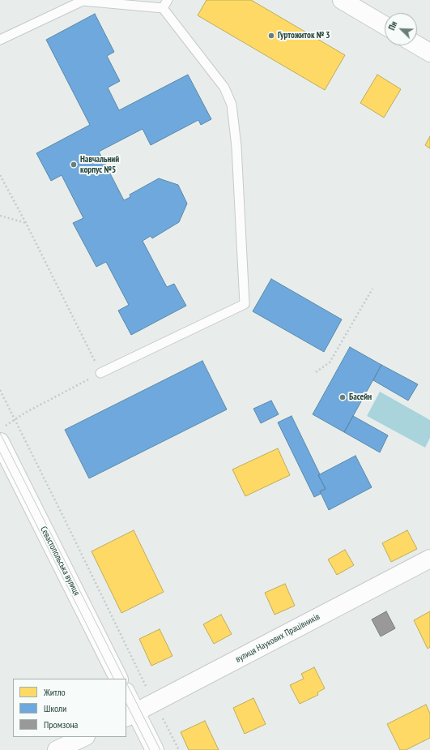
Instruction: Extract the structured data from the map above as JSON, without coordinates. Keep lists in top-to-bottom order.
{
  "streets": {
    "street": ["Севастопольська вулиця", "вулиця Наукових Працівників"]
  },
  "places": ["Гуртожиток № 3", "Навчальний корпус №5", "Басейн"],
  "legend": ["Житло", "Школи", "Промзона"],
  "north": "top left"
}
